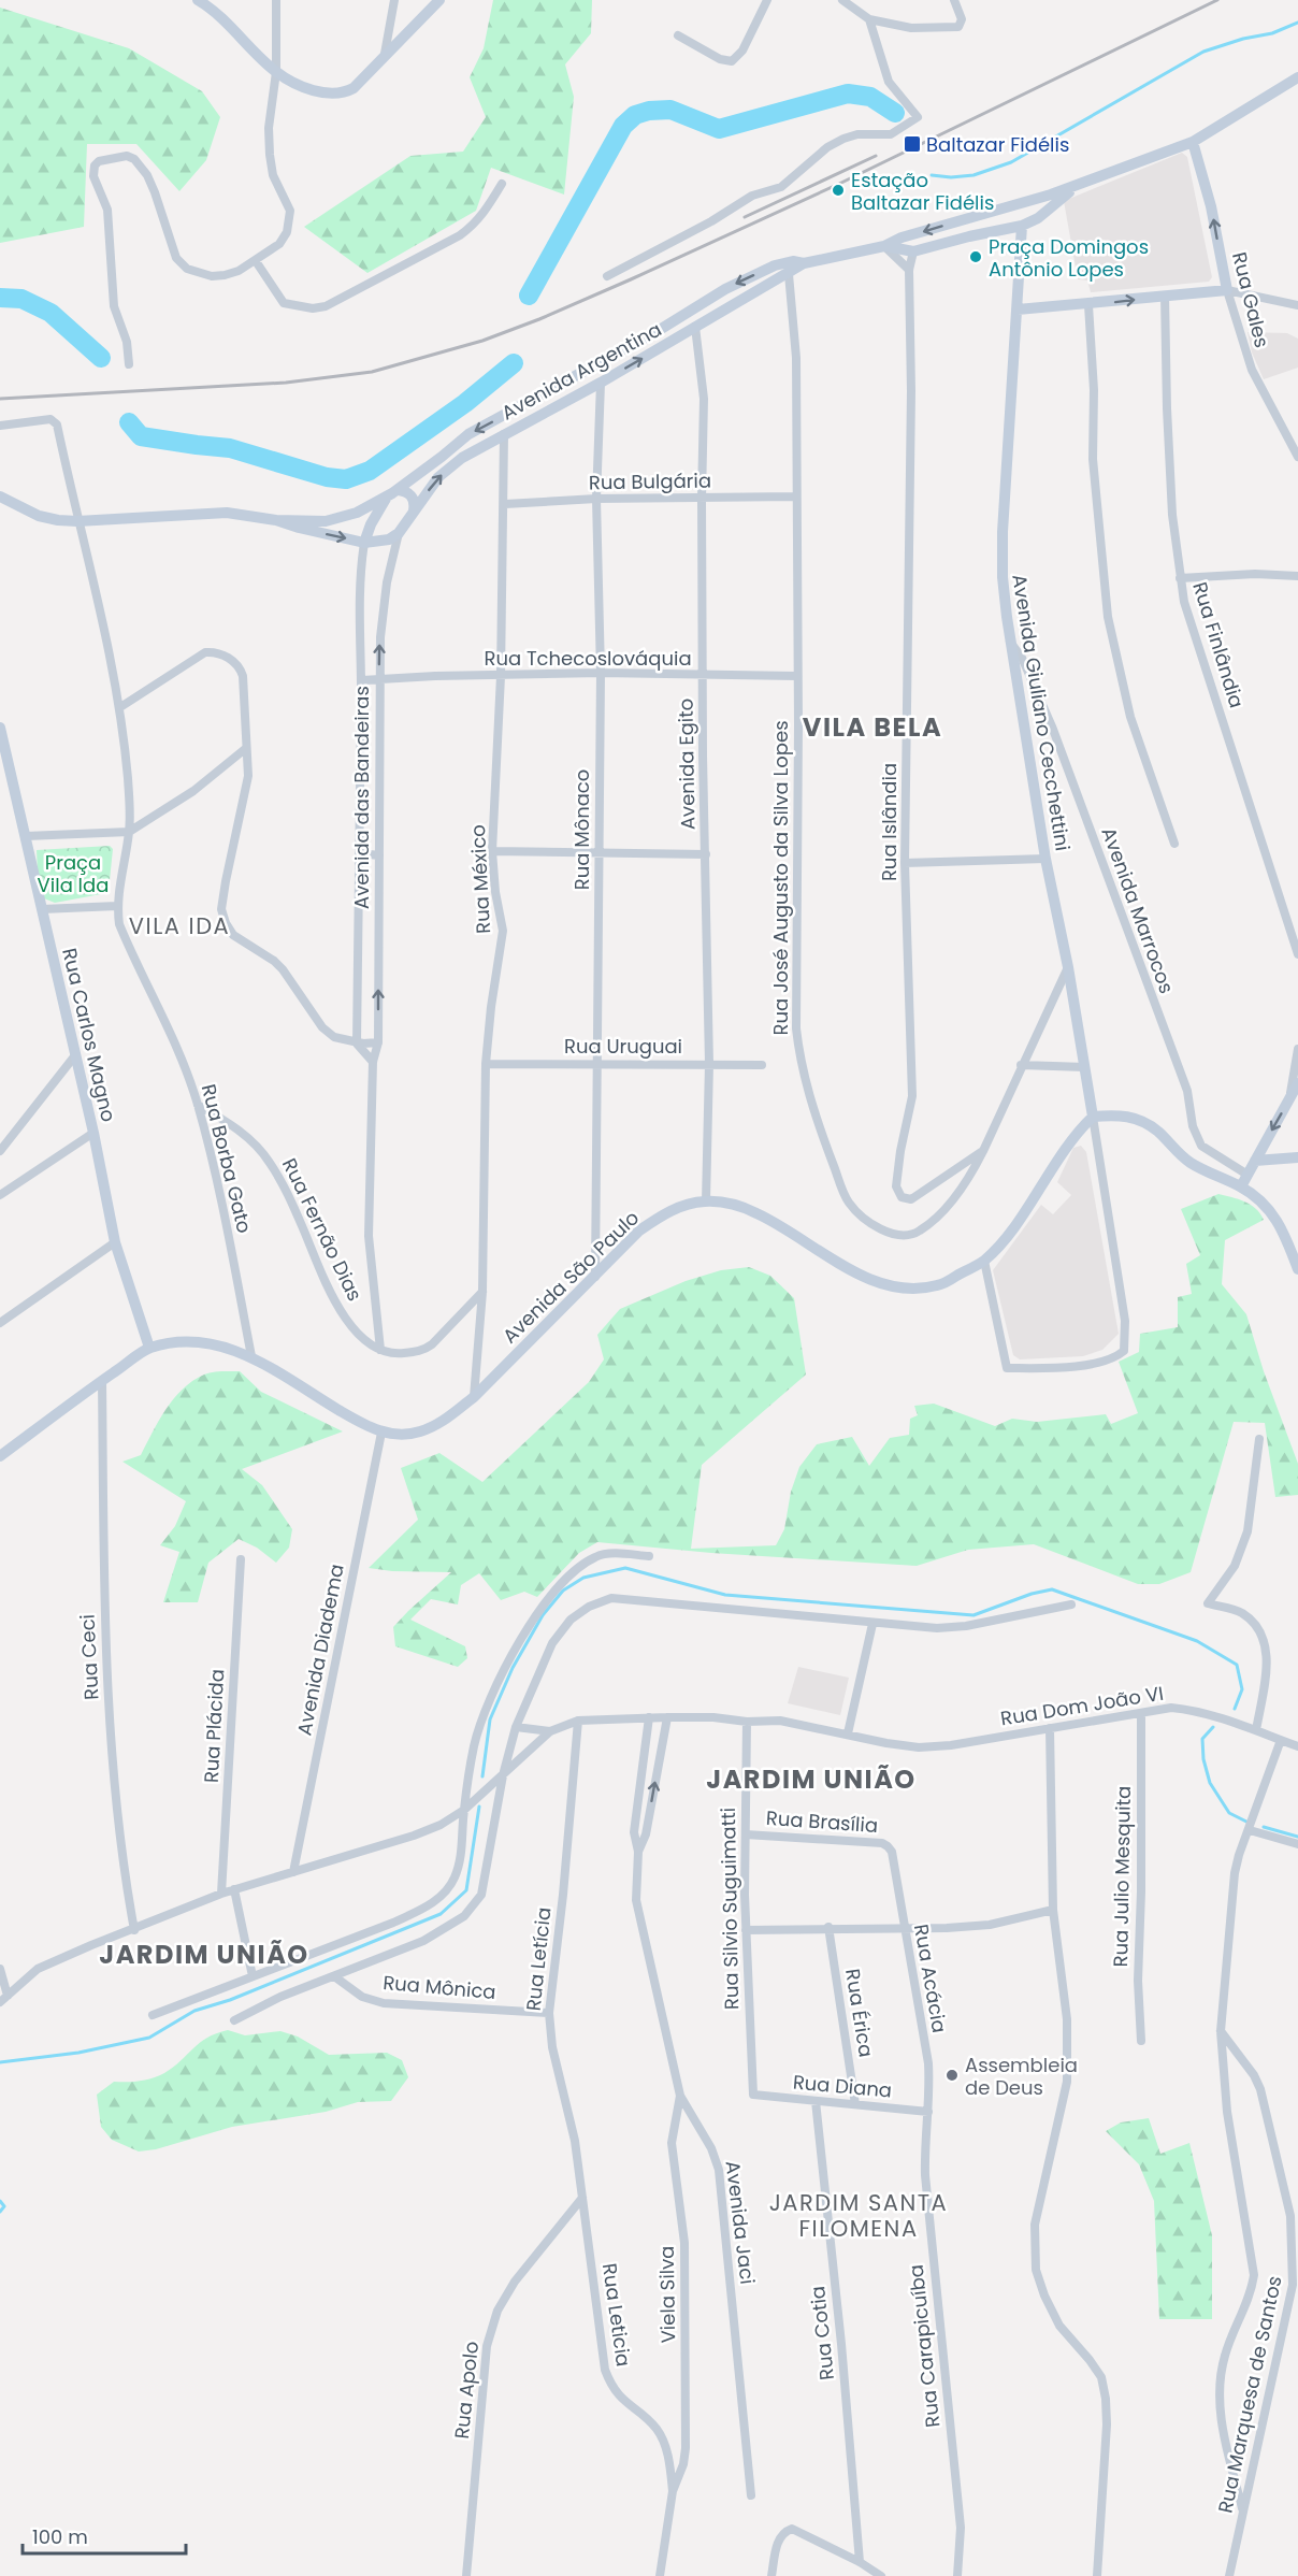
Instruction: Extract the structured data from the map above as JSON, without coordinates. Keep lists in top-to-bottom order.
{
  "streets": {
    "street": [
      "Rua Gales",
      "Avenida Argentina",
      "Rua Bulgária",
      "Rua Finlândia",
      "Rua Tchecoslováquia",
      "Avenida Giuliano Cecchettini",
      "Avenida Egito",
      "Avenida das Bandeiras",
      "Rua Islândia",
      "Rua Mônaco",
      "Rua José Augusto da Silva Lopes",
      "Rua México",
      "Avenida Marrocos",
      "Rua Carlos Magno",
      "Rua Uruguai",
      "Rua Borba Gato",
      "Rua Fernão Dias",
      "Avenida São Paulo",
      "Avenida Diadema",
      "Rua Ceci",
      "Rua Dom João VI",
      "Rua Plácida",
      "Rua Brasília",
      "Rua Julio Mesquita",
      "Rua Silvio Suguimatti",
      "Rua Letícia",
      "Rua Acácia",
      "Rua Mônica",
      "Rua Érica",
      "Rua Diana",
      "Avenida Jaci",
      "Viela Silva",
      "Rua Leticia",
      "Rua Cotia",
      "Rua Carapicuíba",
      "Rua Apolo",
      "Rua Marquesa de Santos"
    ]
  },
  "crossings": [
    ["Avenida Argentina", "Avenida Egito"],
    ["Avenida Argentina", "Avenida das Bandeiras"],
    ["Avenida Argentina", "Rua Mônaco"],
    ["Avenida Argentina", "Rua José Augusto da Silva Lopes"],
    ["Avenida Argentina", "Rua México"],
    ["Rua Bulgária", "Avenida Egito"],
    ["Rua Bulgária", "Rua Mônaco"],
    ["Rua Bulgária", "Rua José Augusto da Silva Lopes"],
    ["Rua Bulgária", "Rua México"],
    ["Rua Tchecoslováquia", "Avenida Egito"],
    ["Rua Tchecoslováquia", "Avenida das Bandeiras"],
    ["Rua Tchecoslováquia", "Rua Mônaco"],
    ["Rua Tchecoslováquia", "Rua José Augusto da Silva Lopes"],
    ["Rua Tchecoslováquia", "Rua México"],
    ["Avenida Giuliano Cecchettini", "Rua José Augusto da Silva Lopes"],
    ["Avenida Giuliano Cecchettini", "Avenida Marrocos"],
    ["Avenida Giuliano Cecchettini", "Avenida São Paulo"],
    ["Avenida Egito", "Rua Uruguai"],
    ["Avenida Egito", "Avenida São Paulo"],
    ["Avenida das Bandeiras", "Rua Fernão Dias"],
    ["Rua Islândia", "Rua José Augusto da Silva Lopes"],
    ["Rua Mônaco", "Rua Uruguai"],
    ["Rua Mônaco", "Avenida São Paulo"],
    ["Rua México", "Rua Uruguai"],
    ["Rua México", "Avenida São Paulo"],
    ["Rua Carlos Magno", "Avenida São Paulo"],
    ["Rua Borba Gato", "Rua Fernão Dias"],
    ["Rua Borba Gato", "Avenida São Paulo"],
    ["Avenida São Paulo", "Avenida Diadema"],
    ["Avenida São Paulo", "Rua Ceci"],
    ["Rua Dom João VI", "Rua Julio Mesquita"],
    ["Rua Dom João VI", "Rua Silvio Suguimatti"],
    ["Rua Dom João VI", "Rua Letícia"],
    ["Rua Dom João VI", "Avenida Jaci"],
    ["Rua Brasília", "Rua Silvio Suguimatti"],
    ["Rua Brasília", "Rua Acácia"],
    ["Rua Silvio Suguimatti", "Rua Diana"],
    ["Rua Letícia", "Rua Mônica"],
    ["Rua Letícia", "Rua Leticia"],
    ["Rua Letícia", "Rua Apolo"],
    ["Rua Acácia", "Rua Diana"],
    ["Rua Acácia", "Rua Carapicuíba"],
    ["Rua Érica", "Rua Diana"],
    ["Rua Diana", "Rua Cotia"],
    ["Rua Diana", "Rua Carapicuíba"],
    ["Avenida Jaci", "Viela Silva"],
    ["Viela Silva", "Rua Leticia"],
    ["Rua Leticia", "Rua Apolo"]
  ],
  "one_way": ["Rua Gales"],
  "districts": [
    "VILA BELA",
    "VILA IDA",
    "JARDIM UNIÃO",
    "JARDIM UNIÃO",
    "JARDIM SANTA FILOMENA"
  ],
  "parks": ["Praça Vila Ida"],
  "places": {
    "transit": ["Baltazar Fidélis"],
    "other": ["Estação Baltazar Fidélis", "Praça Domingos Antônio Lopes", "Assembleia de Deus"]
  },
  "scale_bar": "100 m"
}
